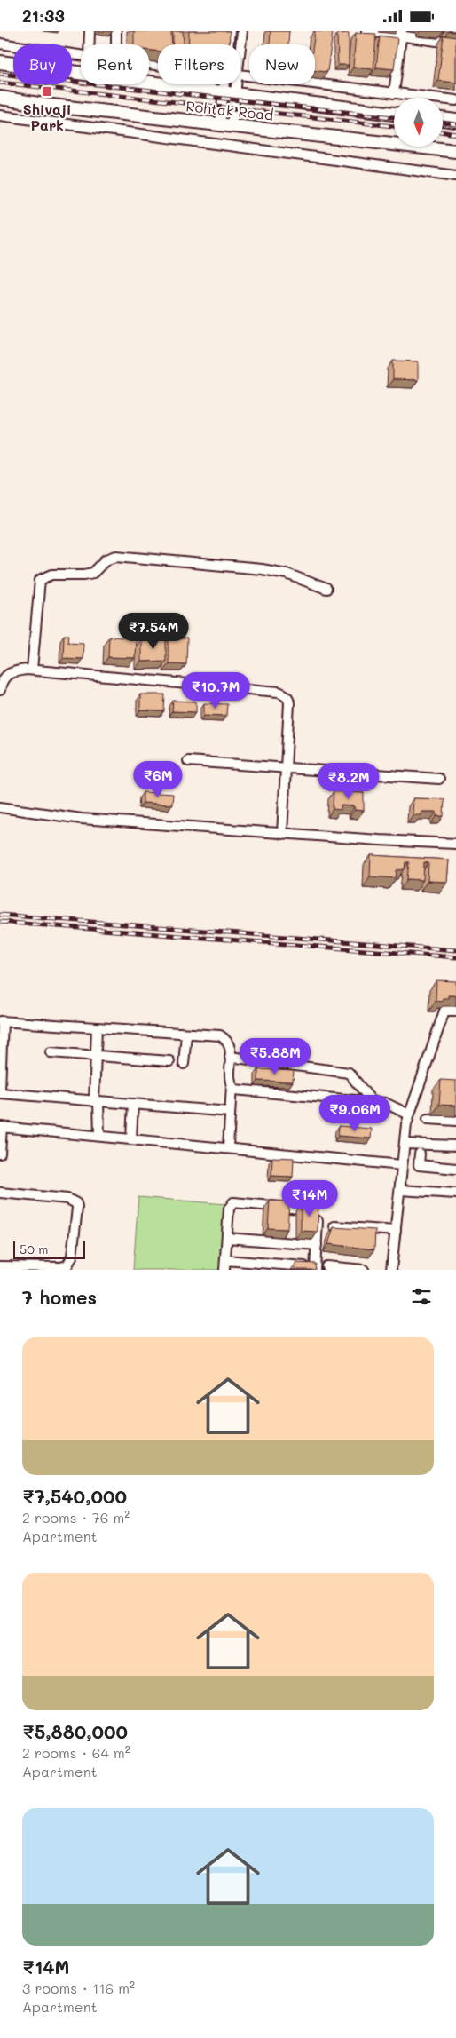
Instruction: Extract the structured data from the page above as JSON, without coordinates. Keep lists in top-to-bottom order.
{
  "streets": {
    "main road": ["Rohtak Road"]
  },
  "places": {
    "transit": ["Shivaji Park"]
  },
  "scale_bar": "50 m",
  "north": "bottom",
  "page": {
    "status": "21:33",
    "chip": [
      "Buy",
      "Rent",
      "Filters",
      "New"
    ],
    "price": [
      "₹7.54M",
      "₹10.7M",
      "₹6M",
      "₹8.2M",
      "₹5.88M",
      "₹9.06M",
      "₹14M"
    ],
    "scale": "50 m",
    "heading": "7 homes",
    "list": [
      {
        "name": "₹7,540,000",
        "note": "2 rooms · 76 m² · Apartment"
      },
      {
        "name": "₹5,880,000",
        "note": "2 rooms · 64 m² · Apartment"
      },
      {
        "name": "₹14M",
        "note": "3 rooms · 116 m² · Apartment"
      }
    ]
  }
}
